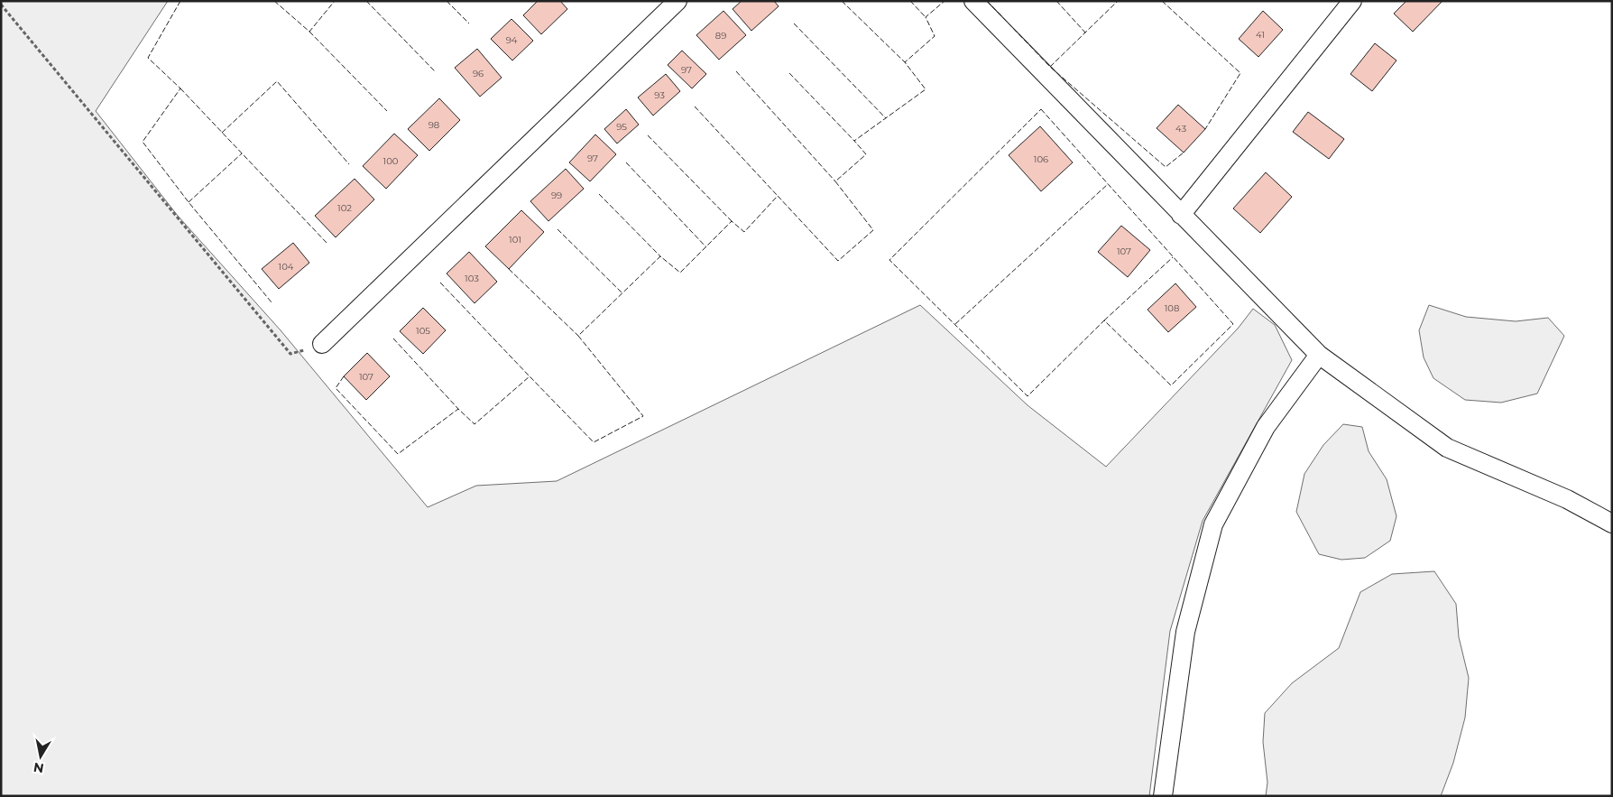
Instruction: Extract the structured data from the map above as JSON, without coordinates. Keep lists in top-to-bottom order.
{
  "house_numbers": [
    "41",
    "89",
    "94",
    "97",
    "96",
    "93",
    "98",
    "95",
    "43",
    "97",
    "106",
    "100",
    "99",
    "102",
    "101",
    "107",
    "104",
    "103",
    "108",
    "105",
    "107"
  ],
  "north": "bottom"
}
